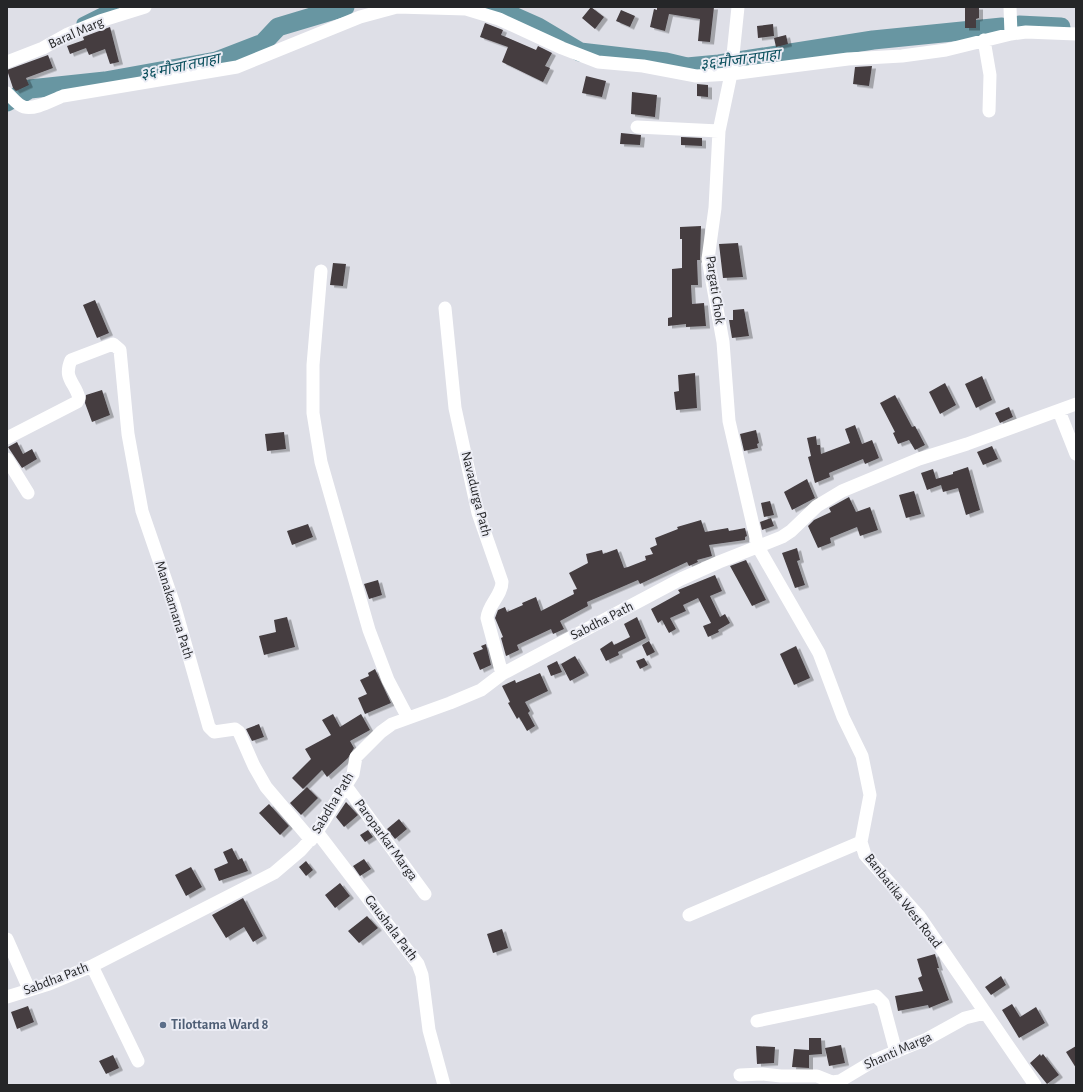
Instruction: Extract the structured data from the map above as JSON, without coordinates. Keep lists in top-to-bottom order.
{
  "streets": {
    "street": [
      "Baral Marg",
      "Pargati Chok",
      "Navadurga Path",
      "Manakamana Path",
      "Sabdha Path",
      "Paroparkar Marga",
      "Banbatika West Road",
      "Gaushala Path",
      "Shanti Marga"
    ]
  },
  "crossings": [
    ["Pargati Chok", "Sabdha Path"],
    ["Pargati Chok", "Banbatika West Road"],
    ["Navadurga Path", "Sabdha Path"],
    ["Manakamana Path", "Sabdha Path"],
    ["Manakamana Path", "Gaushala Path"],
    ["Sabdha Path", "Paroparkar Marga"],
    ["Sabdha Path", "Banbatika West Road"],
    ["Sabdha Path", "Gaushala Path"],
    ["Banbatika West Road", "Shanti Marga"]
  ],
  "water": ["३६ मौजा तपाहा"],
  "places": ["Tilottama Ward 8"]
}
